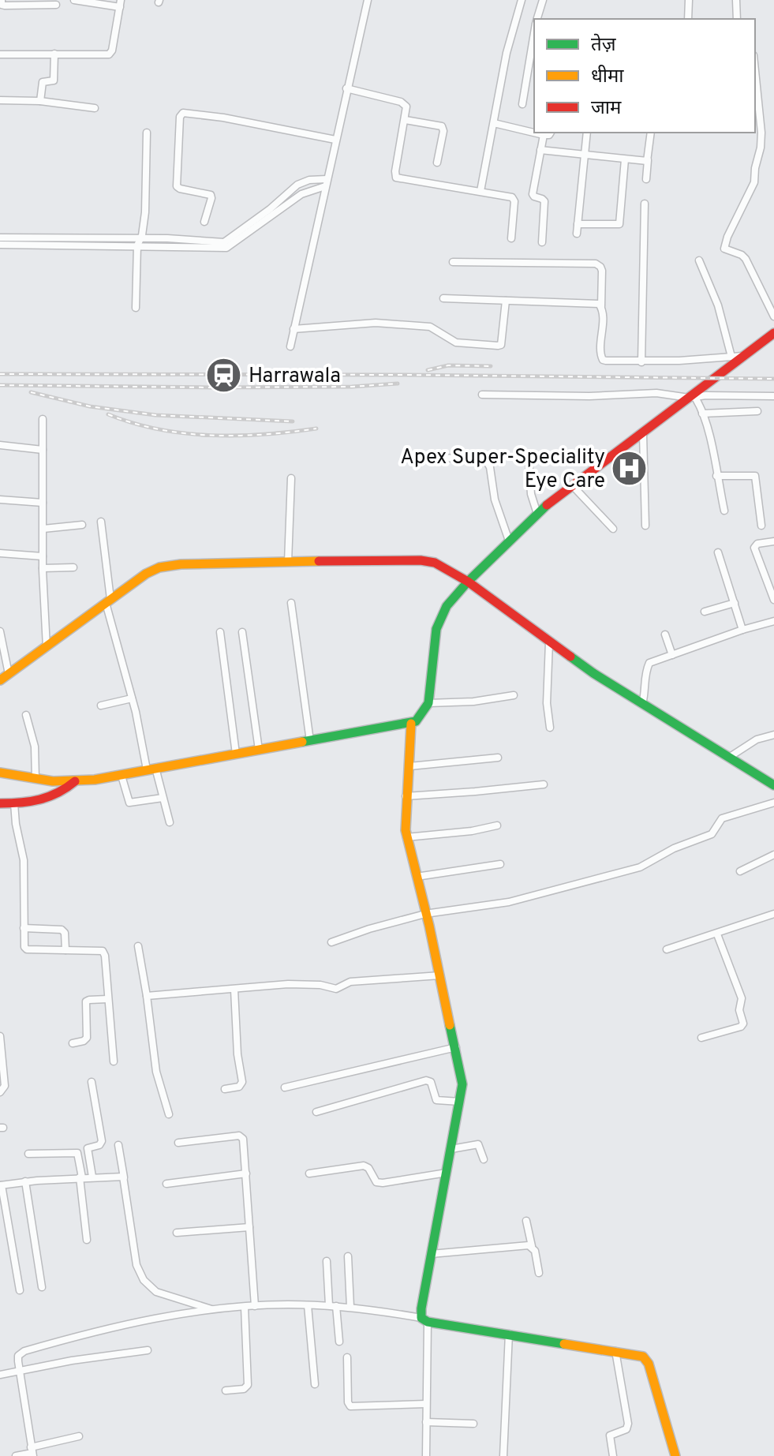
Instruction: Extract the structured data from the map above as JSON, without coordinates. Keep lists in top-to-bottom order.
{
  "places": {
    "station": ["Harrawala"],
    "hospital": ["Apex Super-Speciality Eye Care"]
  },
  "legend": ["तेज़", "धीमा", "जाम"]
}
